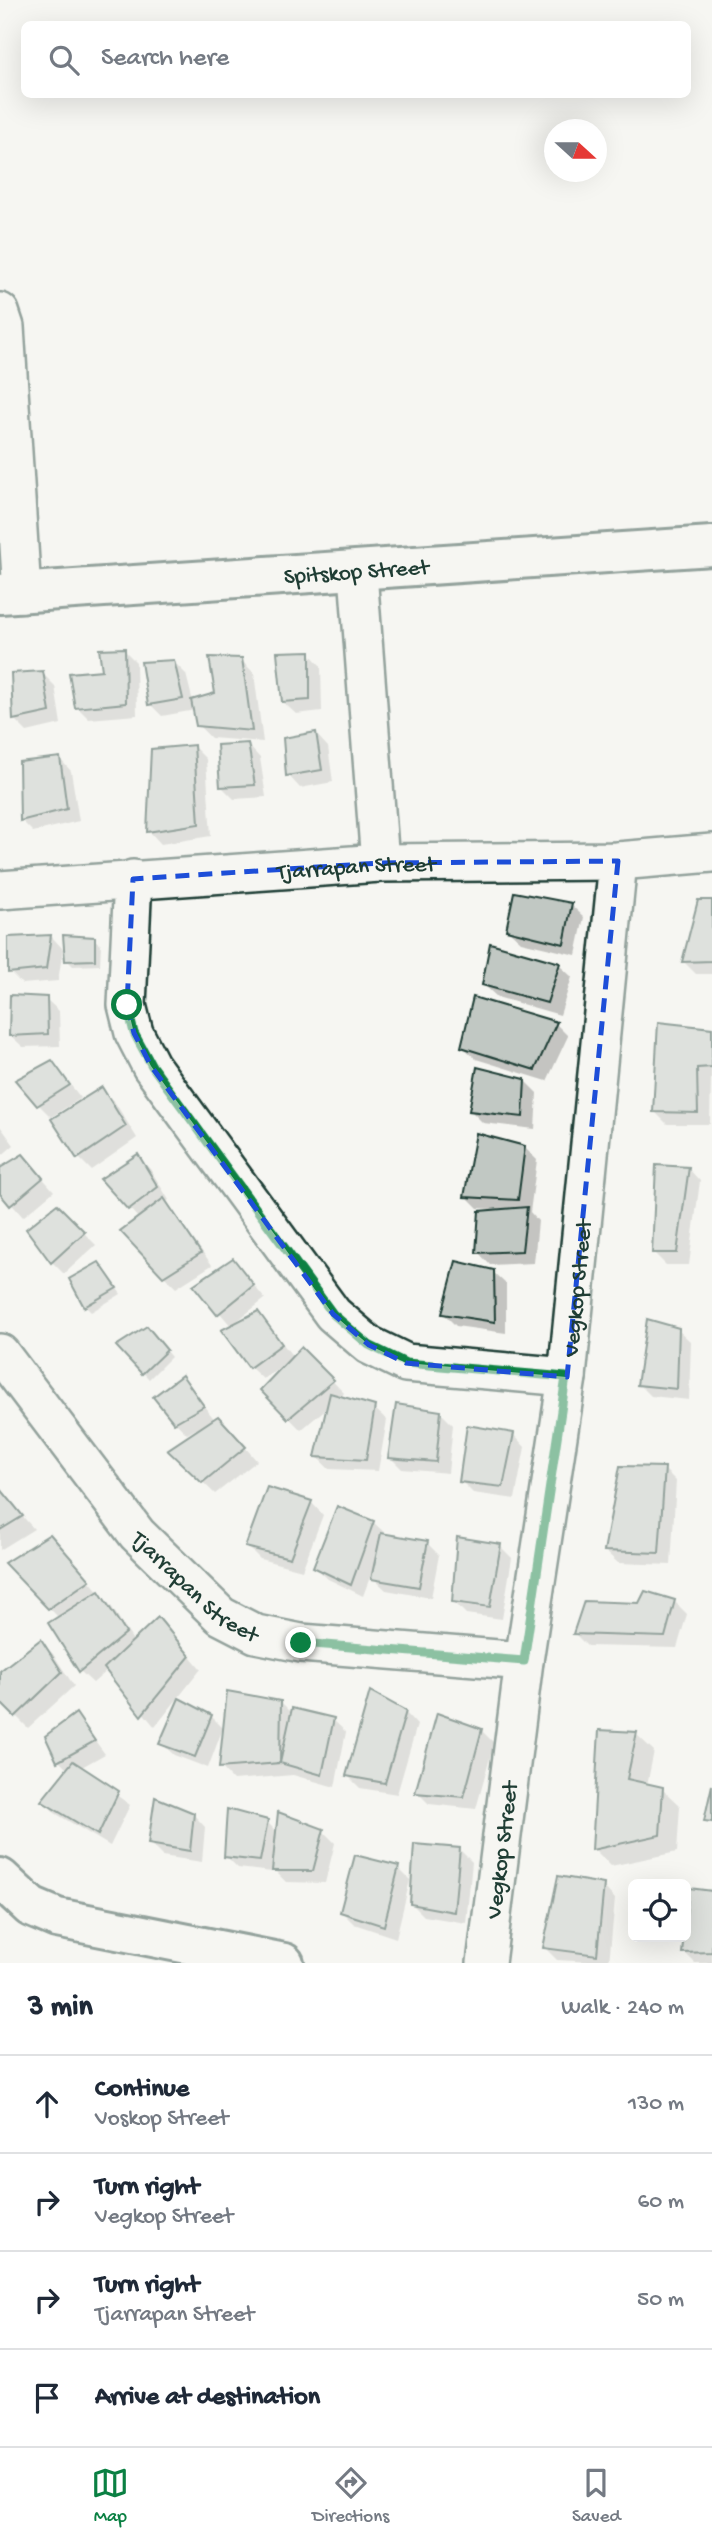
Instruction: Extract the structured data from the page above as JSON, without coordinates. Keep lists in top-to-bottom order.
{
  "streets": {
    "street": ["Spitskop Street", "Tjarrapan Street", "Vegkop Street"]
  },
  "crossings": [
    ["Tjarrapan Street", "Vegkop Street"]
  ],
  "north": "right",
  "page": {
    "search": "Search here",
    "heading": ["3 min", "Walk · 240 m"],
    "list": [
      ["Continue", "Voskop Street", "130 m"],
      ["Turn right", "Vegkop Street", "60 m"],
      ["Turn right", "Tjarrapan Street", "50 m"],
      "Arrive at destination"
    ],
    "nav": ["Map", "Directions", "Saved"]
  }
}
